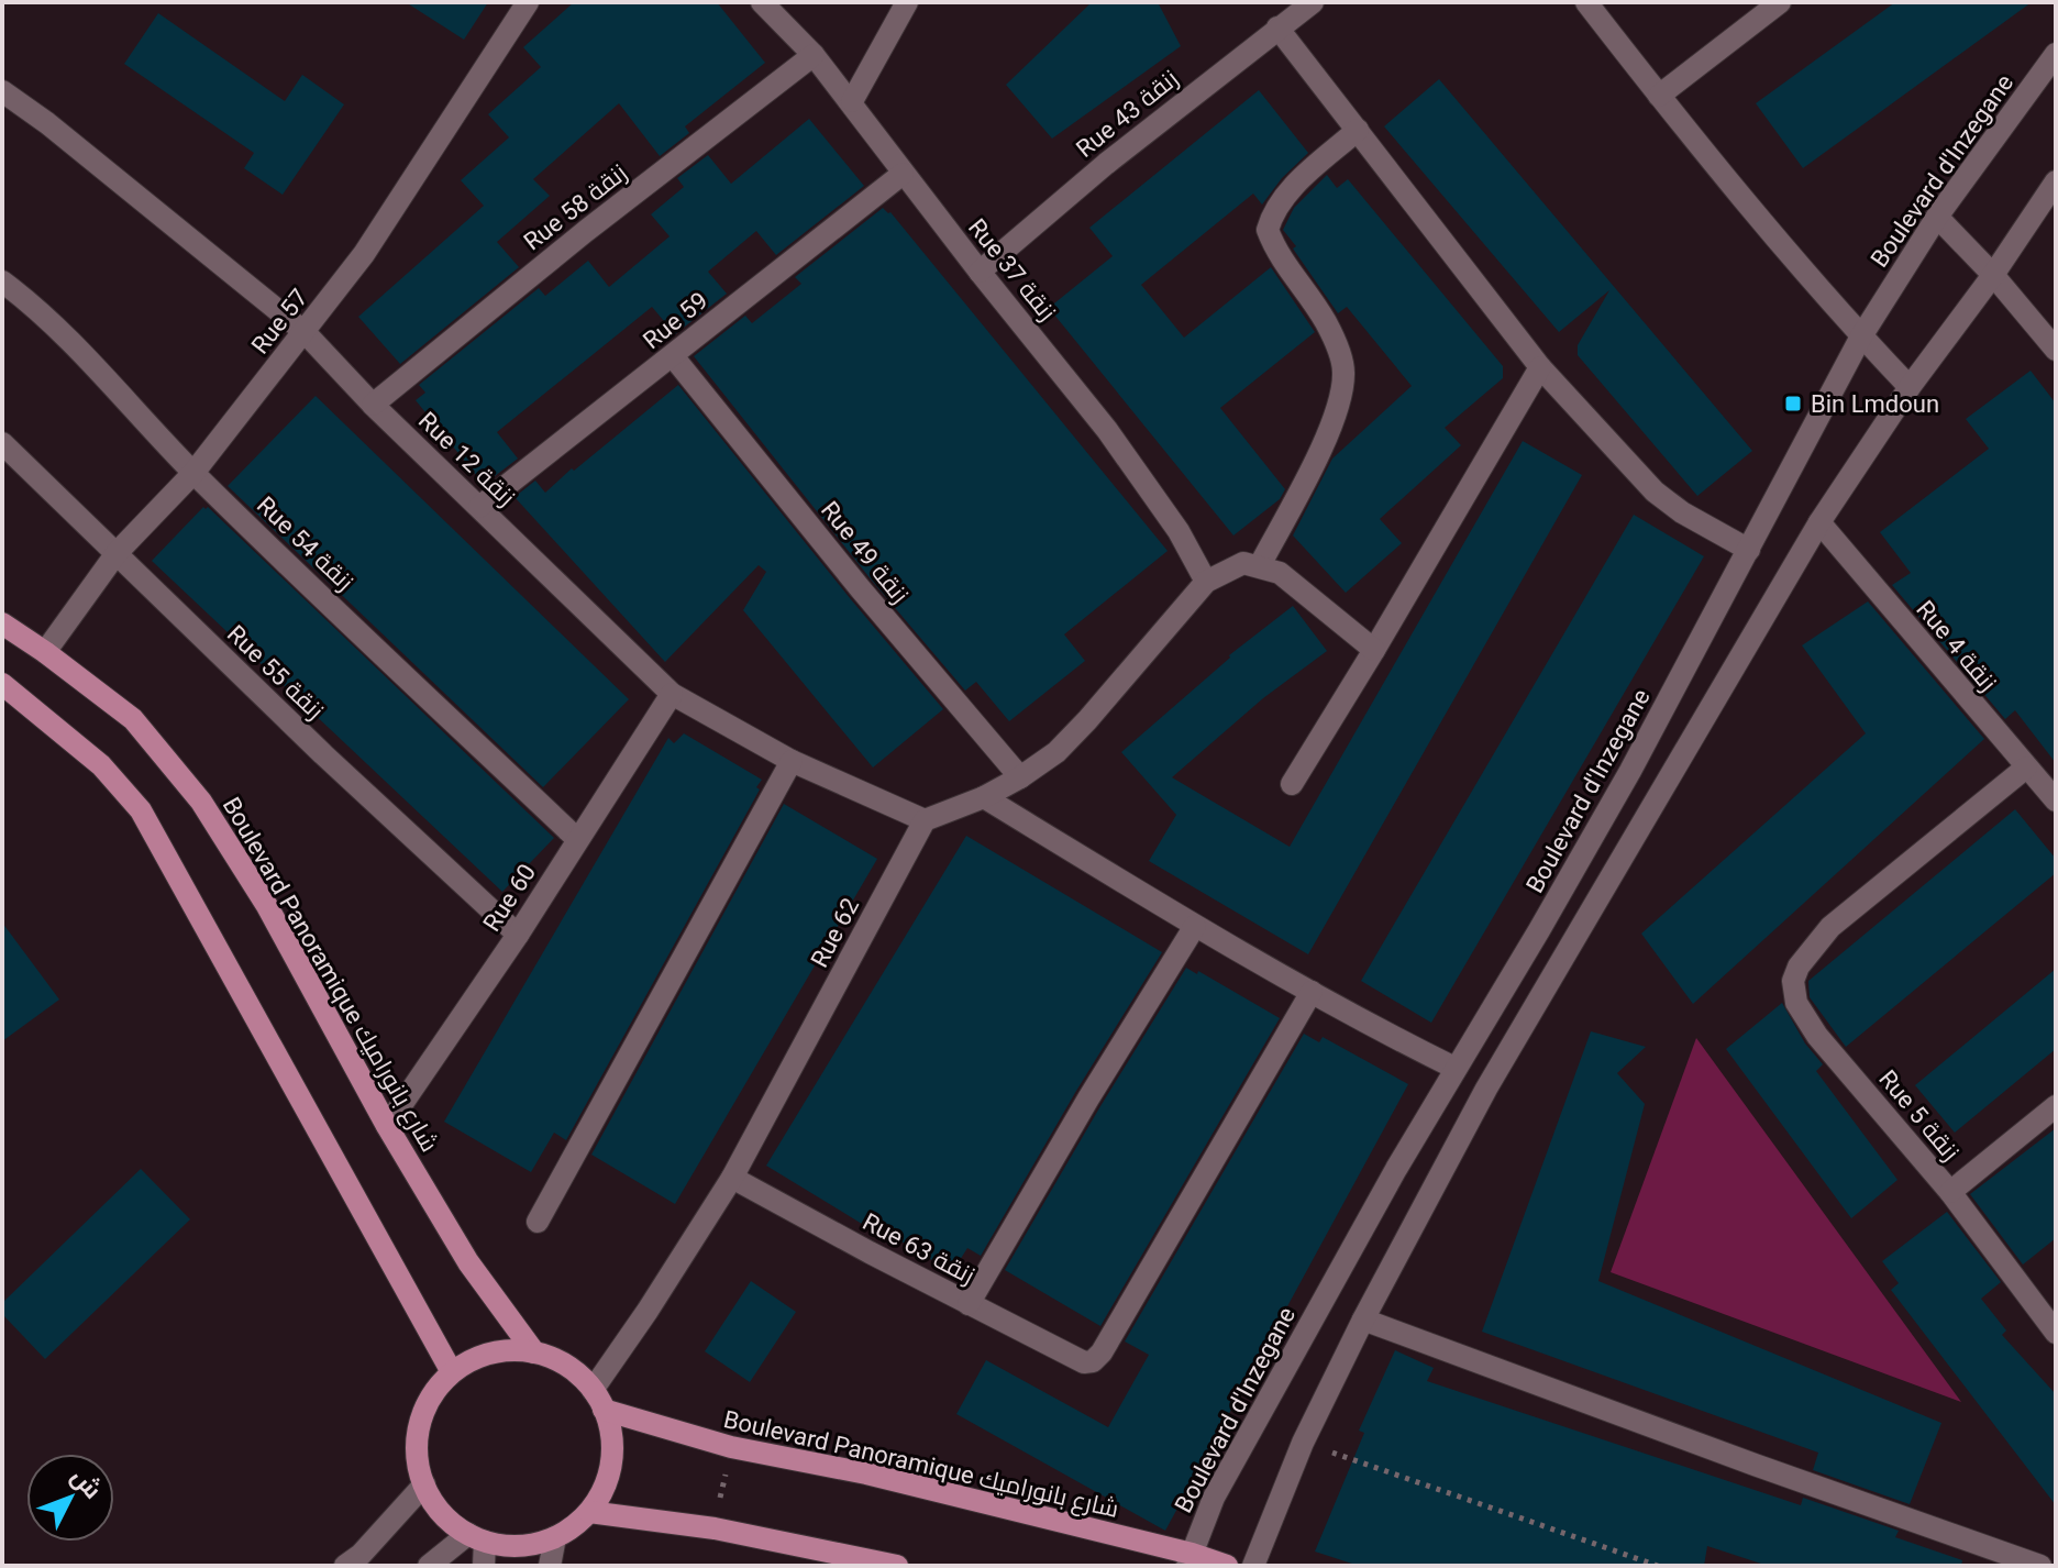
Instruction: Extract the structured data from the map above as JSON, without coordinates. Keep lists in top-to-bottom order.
{
  "streets": {
    "main road": ["Boulevard Panoramique شارع بانوراميك"],
    "street": [
      "Rue 43 زنقة",
      "Boulevard d'Inzegane",
      "Rue 58 زنقة",
      "Rue 37 زنقة",
      "Rue 59",
      "Rue 57",
      "Rue 12 زنقة",
      "Rue 54 زنقة",
      "Rue 49 زنقة",
      "Rue 4 زنقة",
      "Rue 55 زنقة",
      "Rue 60",
      "Rue 62",
      "Rue 5 زنقة",
      "Rue 63 زنقة"
    ]
  },
  "crossings": [
    ["Rue 43 زنقة", "Rue 37 زنقة"],
    ["Boulevard d'Inzegane", "Boulevard Panoramique شارع بانوراميك"],
    ["Rue 58 زنقة", "Rue 37 زنقة"],
    ["Rue 58 زنقة", "Rue 12 زنقة"],
    ["Rue 37 زنقة", "Rue 59"],
    ["Rue 59", "Rue 12 زنقة"],
    ["Rue 59", "Rue 49 زنقة"],
    ["Rue 57", "Rue 12 زنقة"],
    ["Rue 57", "Rue 54 زنقة"],
    ["Rue 57", "Rue 55 زنقة"],
    ["Rue 57", "Boulevard Panoramique شارع بانوراميك"],
    ["Rue 12 زنقة", "Rue 60"],
    ["Rue 12 زنقة", "Rue 62"],
    ["Rue 54 زنقة", "Rue 60"],
    ["Rue 4 زنقة", "Rue 5 زنقة"],
    ["Rue 55 زنقة", "Rue 60"],
    ["Rue 60", "Boulevard Panoramique شارع بانوراميك"],
    ["Rue 62", "Boulevard Panoramique شارع بانوراميك"],
    ["Rue 62", "Rue 63 زنقة"]
  ],
  "places": {
    "transit": ["Bin Lmdoun"]
  },
  "north": "top right"
}
